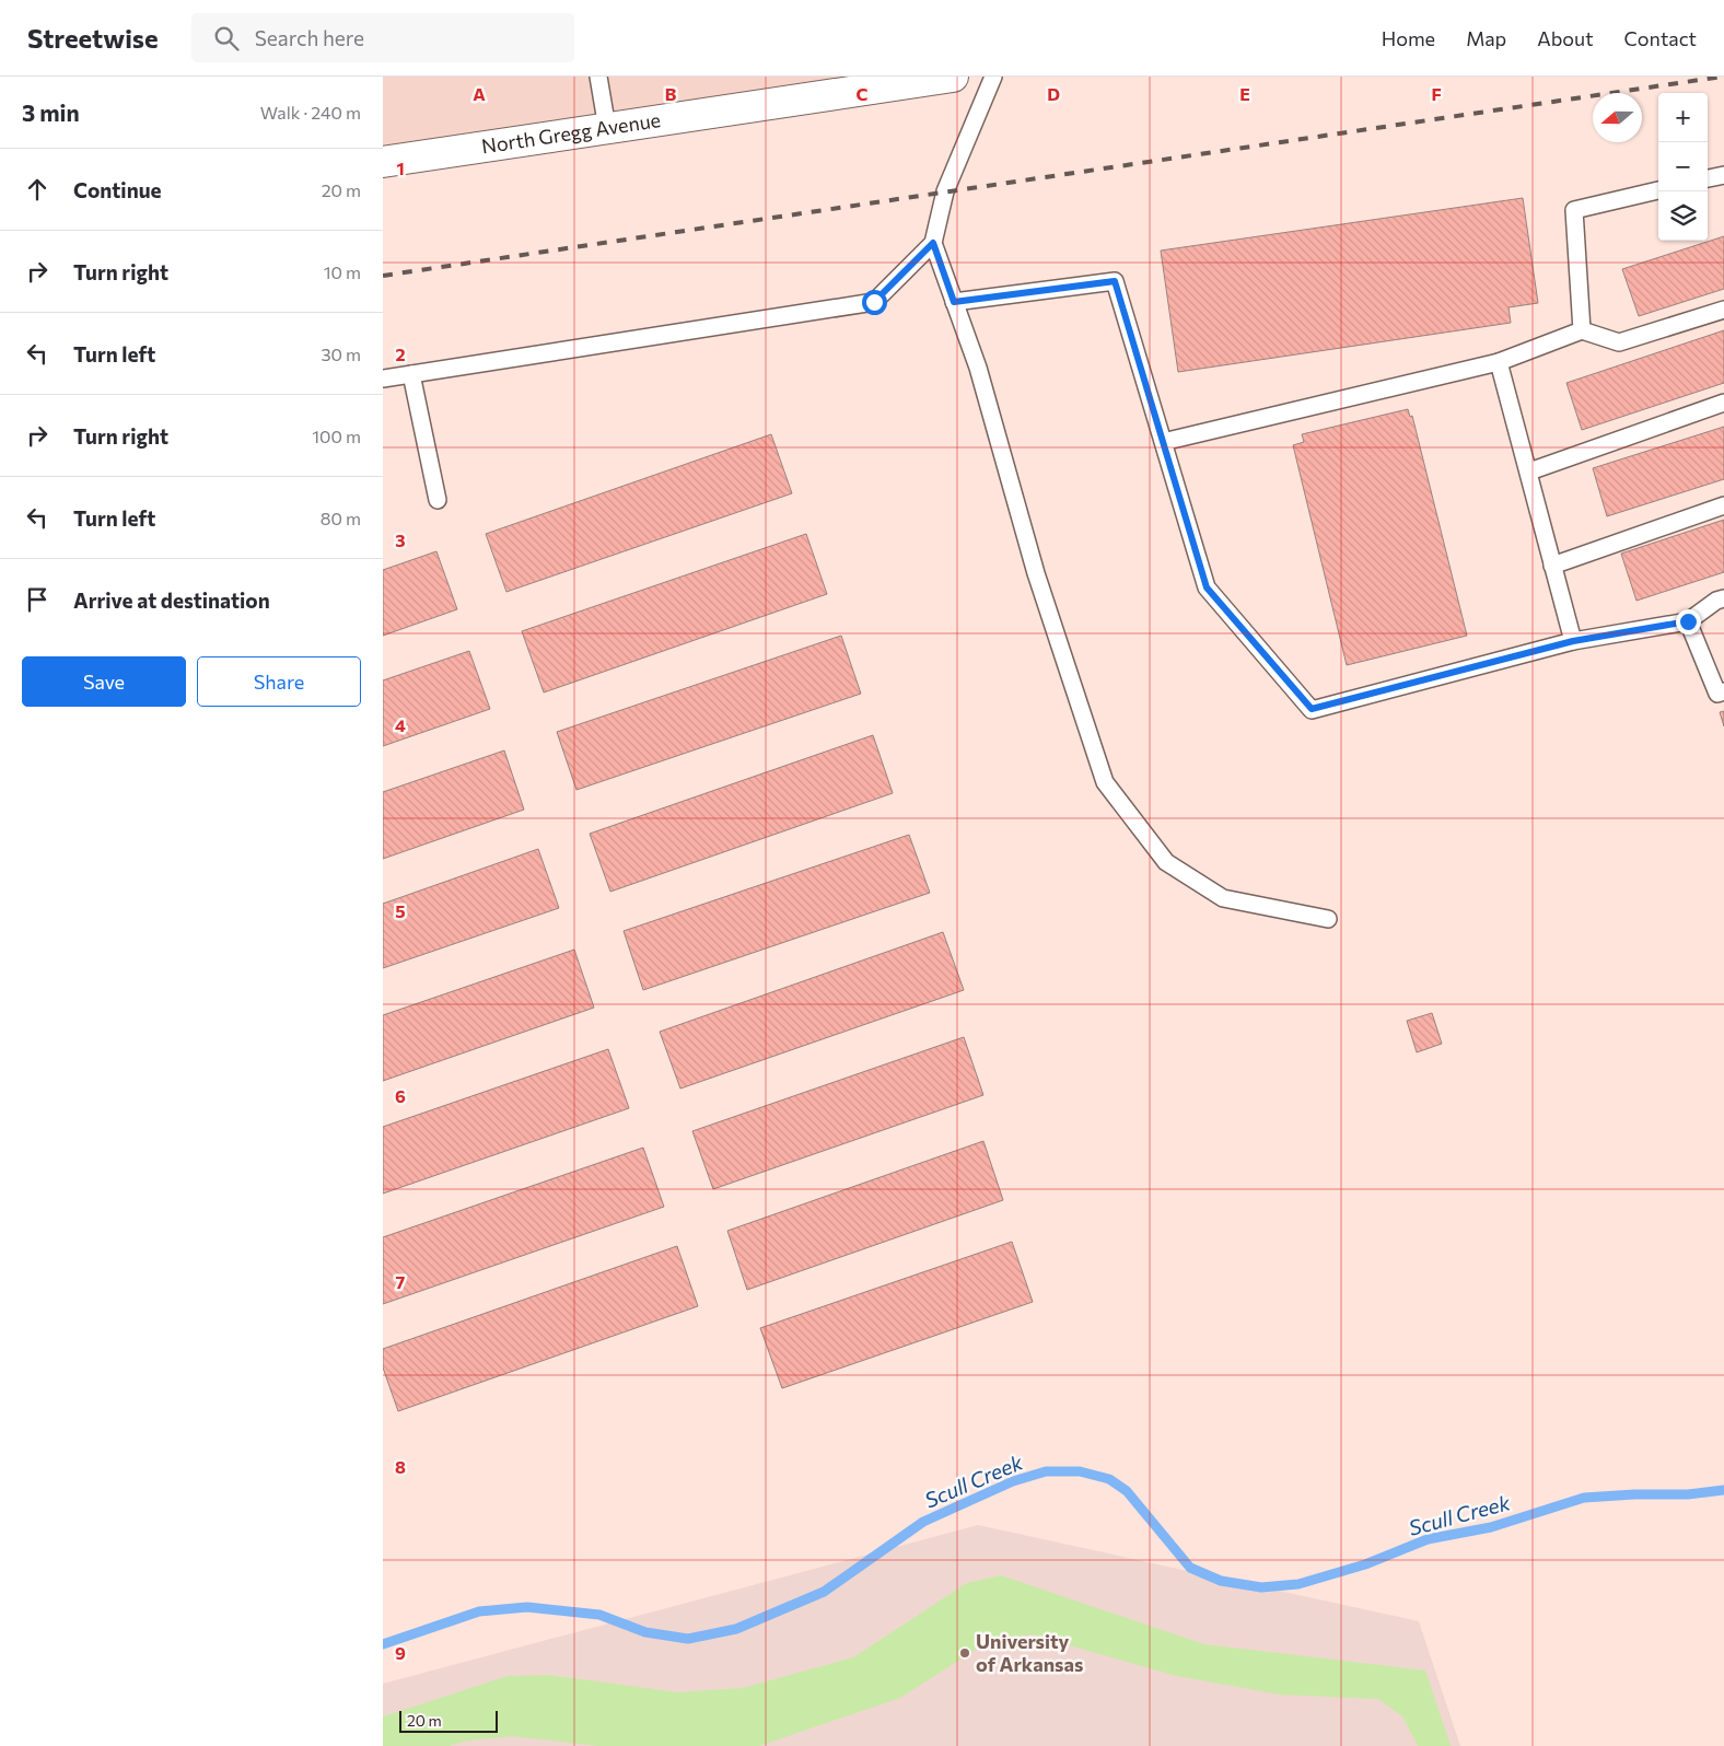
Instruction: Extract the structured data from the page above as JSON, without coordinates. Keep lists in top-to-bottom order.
{
  "streets": {
    "main road": ["North Gregg Avenue"]
  },
  "water": ["Scull Creek"],
  "places": ["University of Arkansas"],
  "scale_bar": "20 m",
  "north": "left",
  "page": {
    "header": "Streetwise",
    "search": "Search here",
    "nav": [
      "Home",
      "Map",
      "About",
      "Contact"
    ],
    "heading": ["3 min", "Walk · 240 m"],
    "map_buttons": ["+", "−"],
    "list": [
      ["Continue", "20 m"],
      ["Turn right", "10 m"],
      ["Turn left", "30 m"],
      ["Turn right", "100 m"],
      ["Turn left", "80 m"],
      "Arrive at destination"
    ],
    "buttons": ["Save", "Share"],
    "scale": "20 m"
  },
  "grid": {
    "columns": [
      "A",
      "B",
      "C",
      "D",
      "E",
      "F"
    ],
    "rows": [
      "1",
      "2",
      "3",
      "4",
      "5",
      "6",
      "7",
      "8",
      "9"
    ]
  }
}
